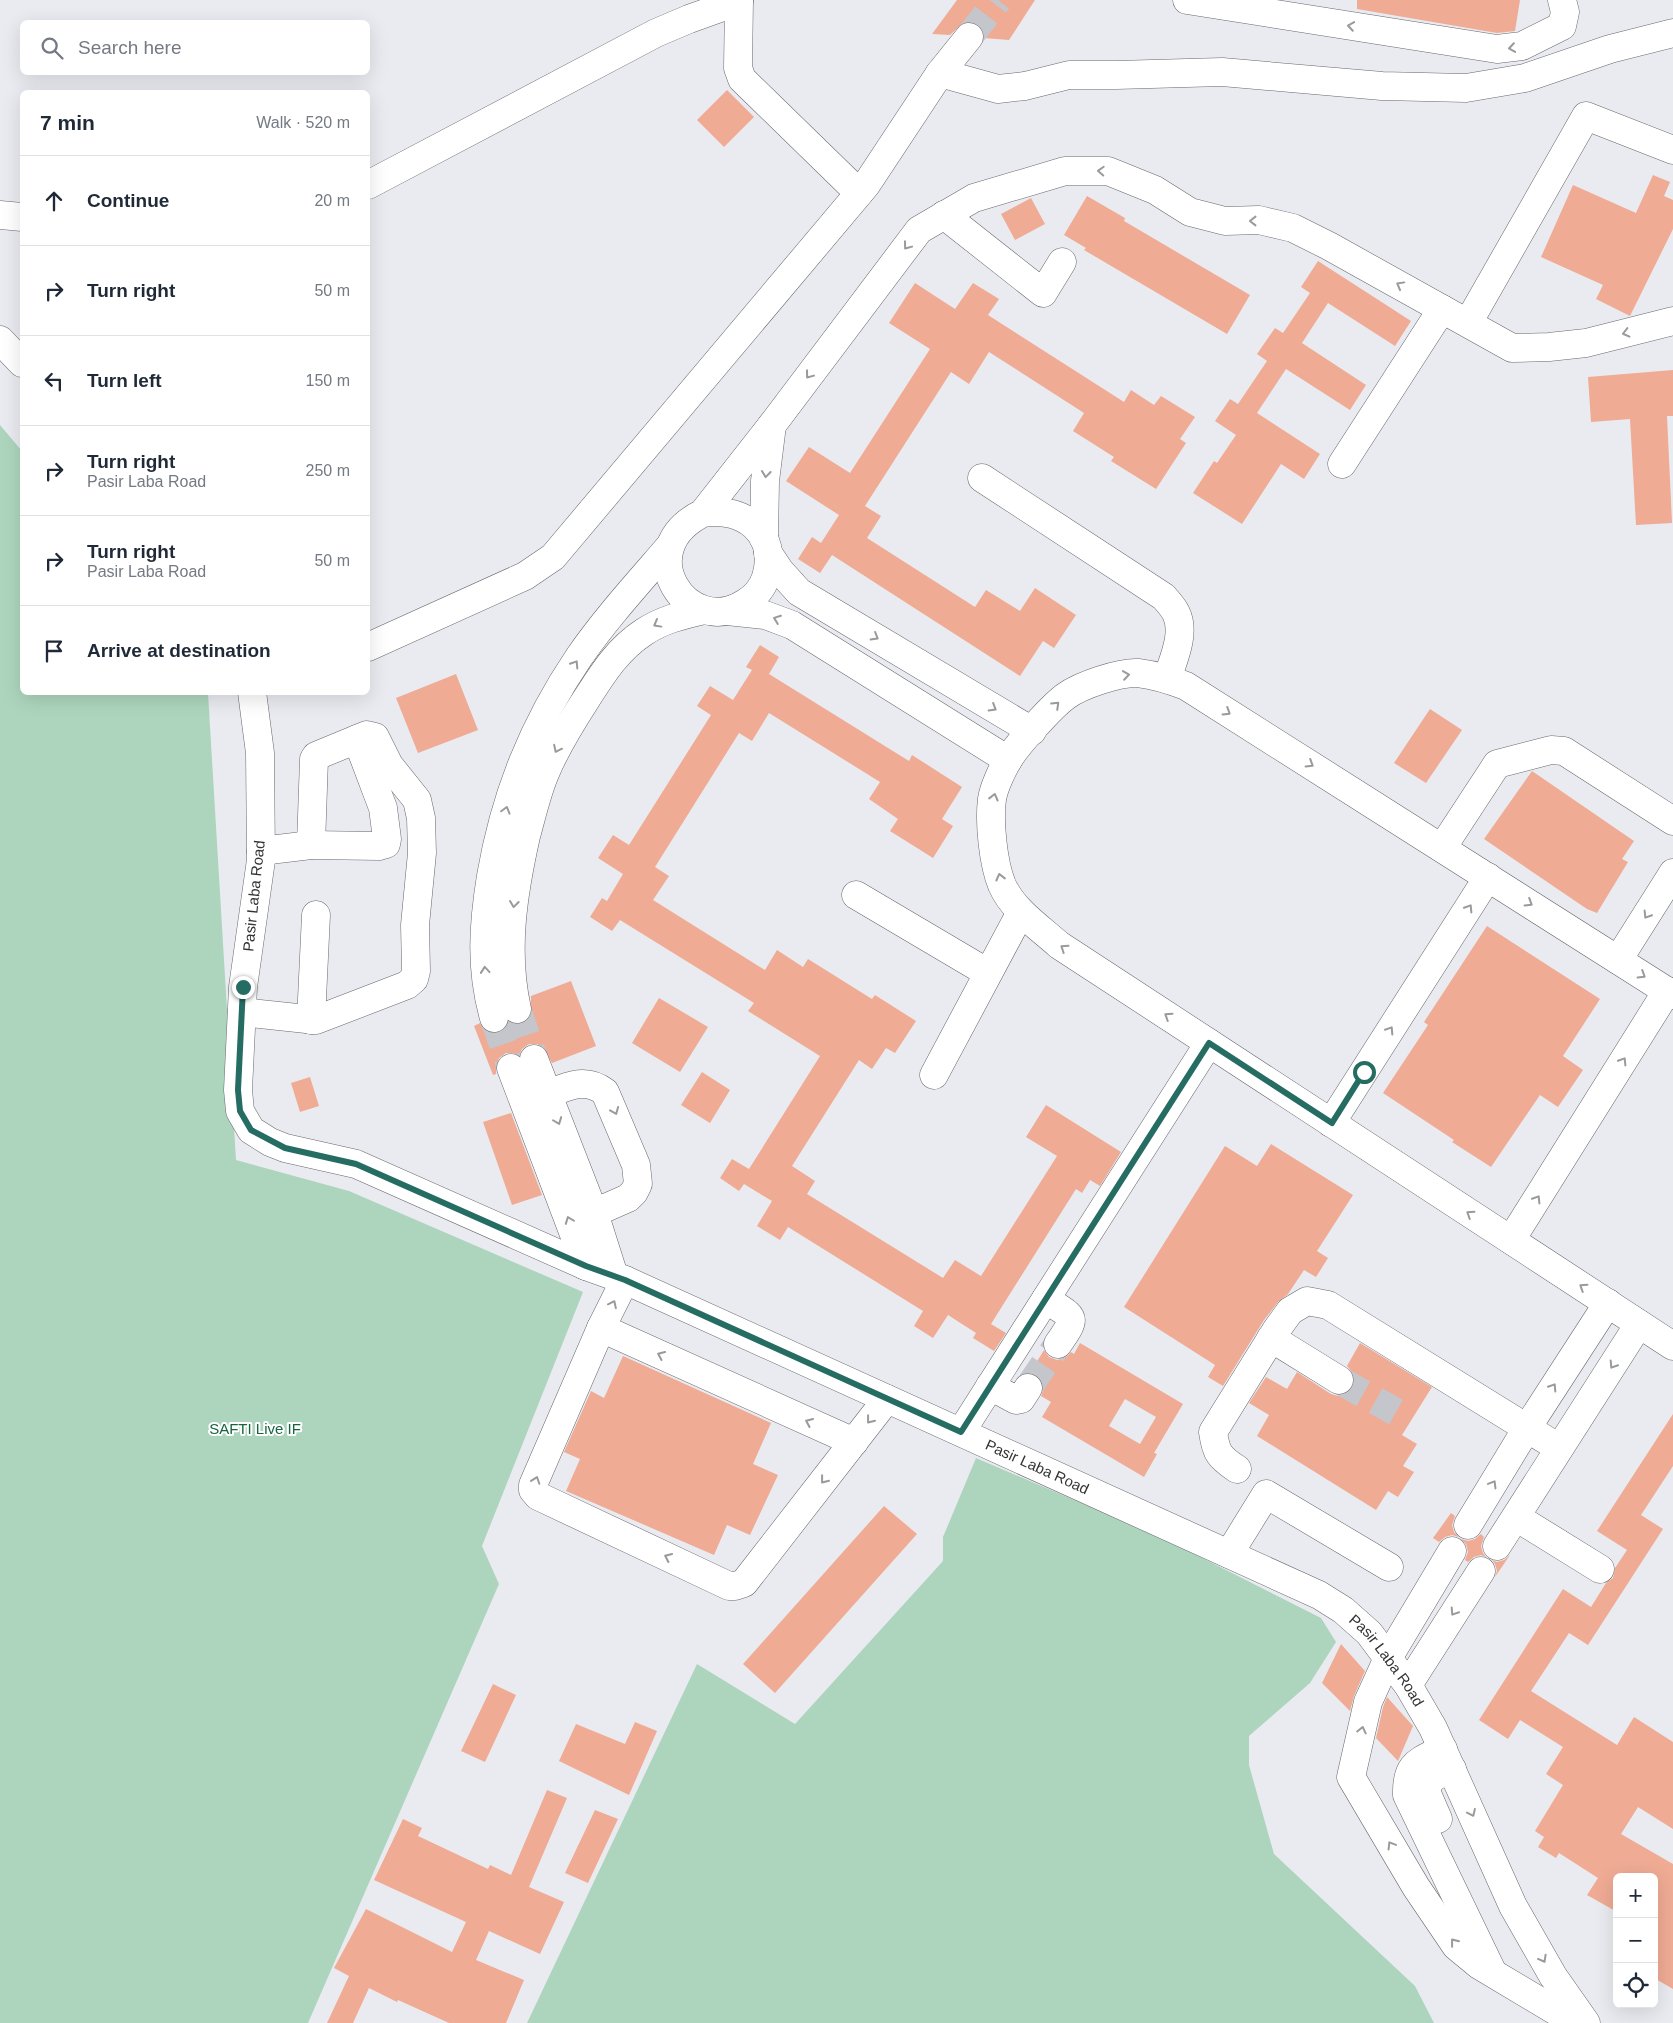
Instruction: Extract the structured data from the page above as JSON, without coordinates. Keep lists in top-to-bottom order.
{
  "streets": {
    "street": ["Pasir Laba Road"]
  },
  "parks": ["SAFTI Live IF"],
  "page": {
    "search": "Search here",
    "heading": ["7 min", "Walk · 520 m"],
    "list": [
      ["Continue", "20 m"],
      ["Turn right", "50 m"],
      ["Turn left", "150 m"],
      ["Turn right", "Pasir Laba Road", "250 m"],
      ["Turn right", "Pasir Laba Road", "50 m"],
      "Arrive at destination"
    ],
    "map_buttons": ["+", "−"]
  }
}
